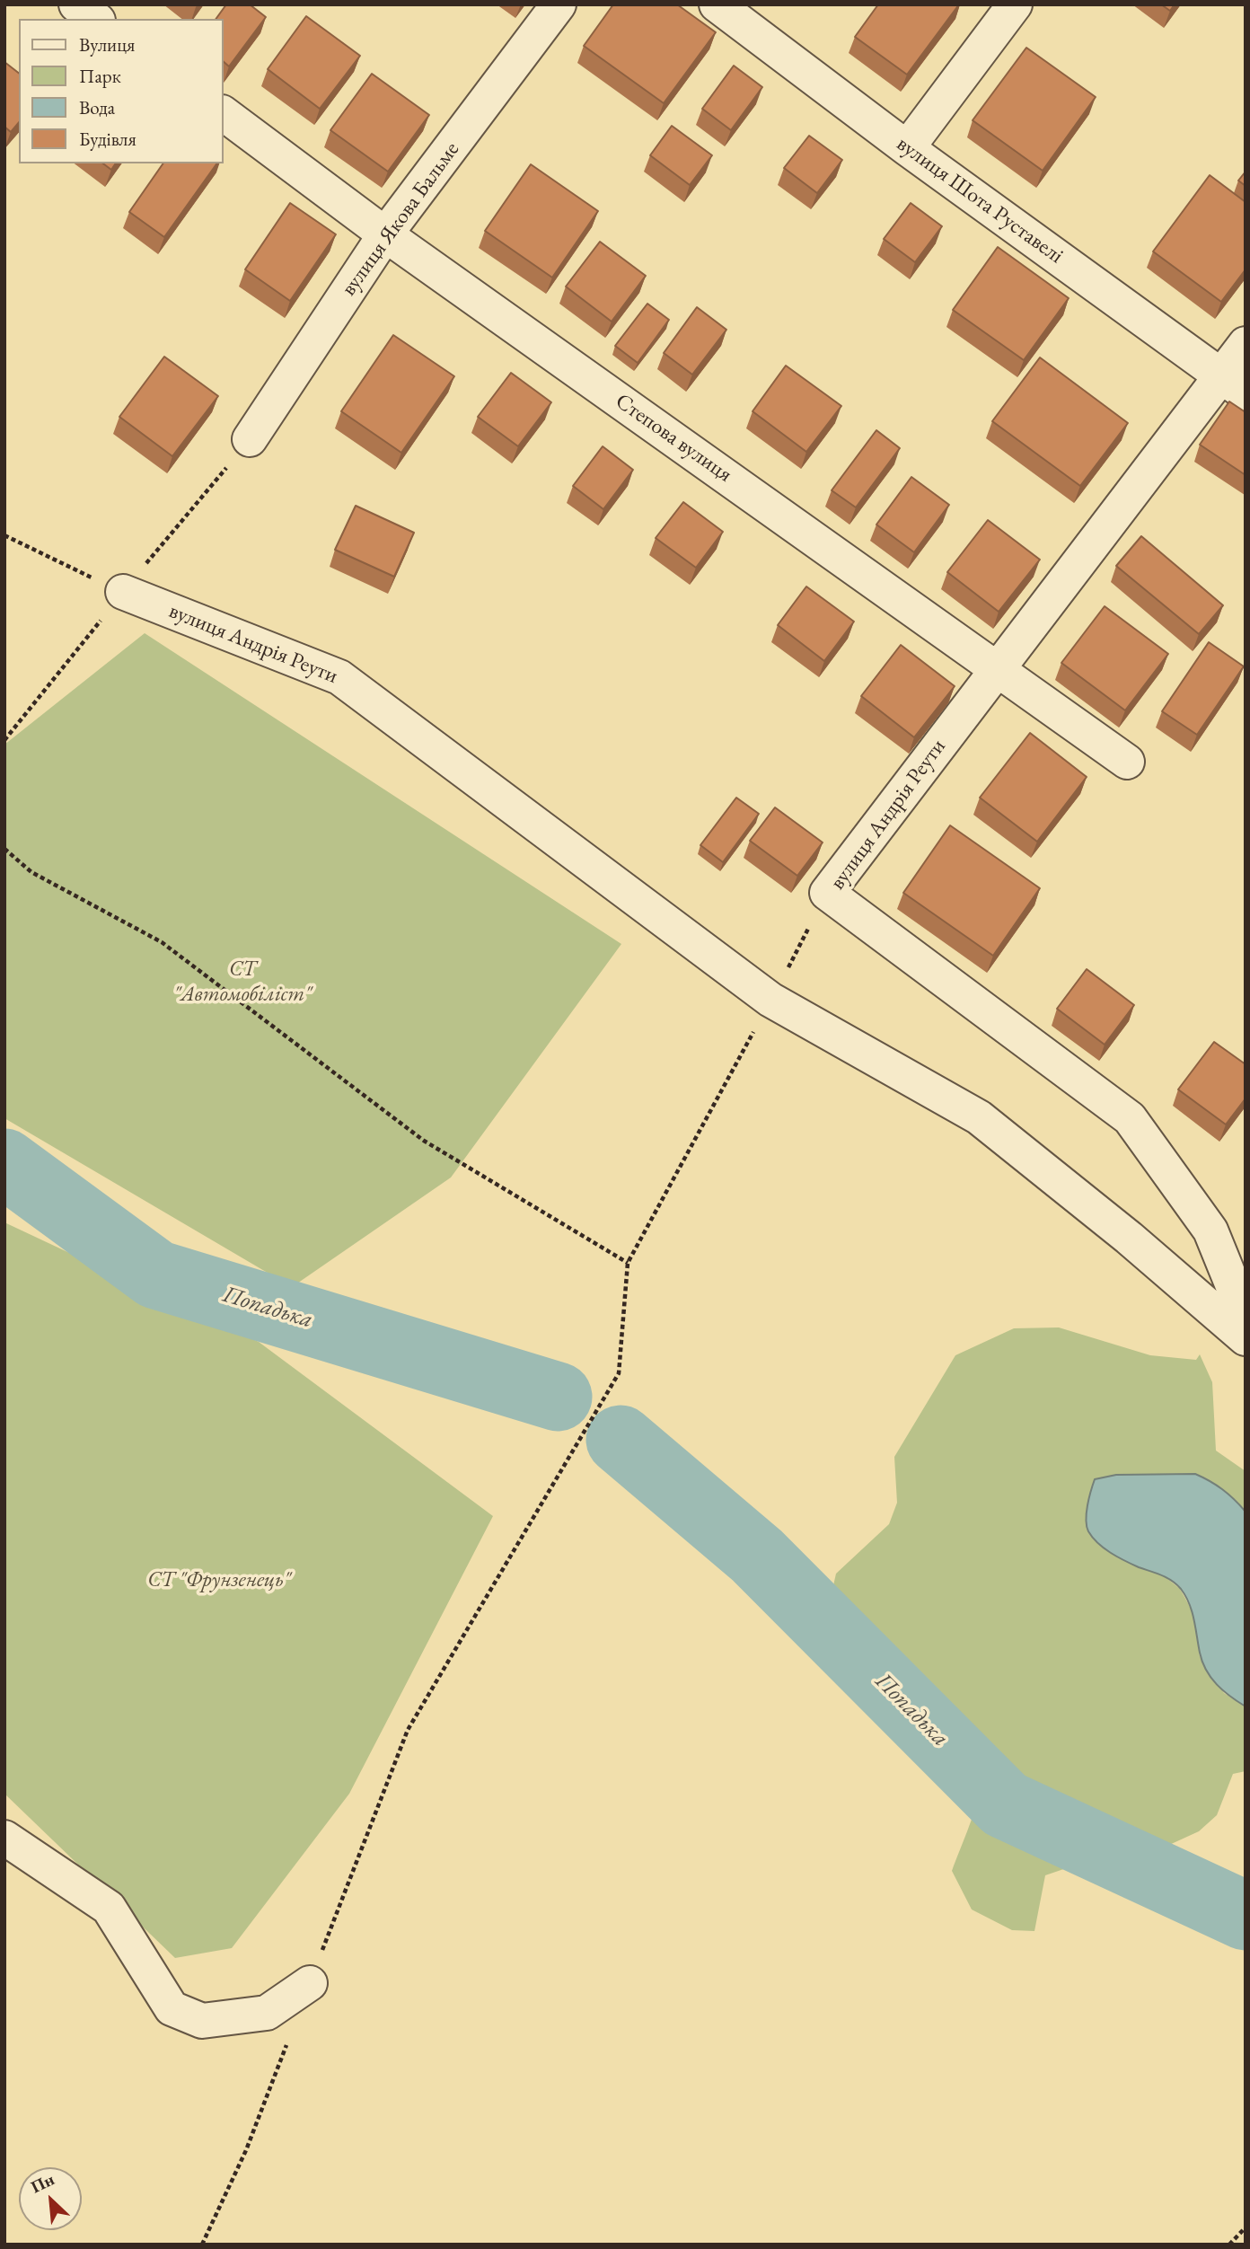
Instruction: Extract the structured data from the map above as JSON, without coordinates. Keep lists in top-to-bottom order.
{
  "streets": {
    "street": [
      "вулиця Шота Руставелі",
      "вулиця Якова Бальме",
      "Степова вулиця",
      "вулиця Андрія Реути"
    ]
  },
  "crossings": [
    ["вулиця Шота Руставелі", "вулиця Андрія Реути"],
    ["вулиця Якова Бальме", "Степова вулиця"],
    ["Степова вулиця", "вулиця Андрія Реути"]
  ],
  "water": ["Попадька"],
  "parks": ["СТ \"Автомобіліст\"", "СТ \"Фрунзенець\""],
  "legend": [
    "Вулиця",
    "Парк",
    "Вода",
    "Будівля"
  ],
  "north": "top left"
}
